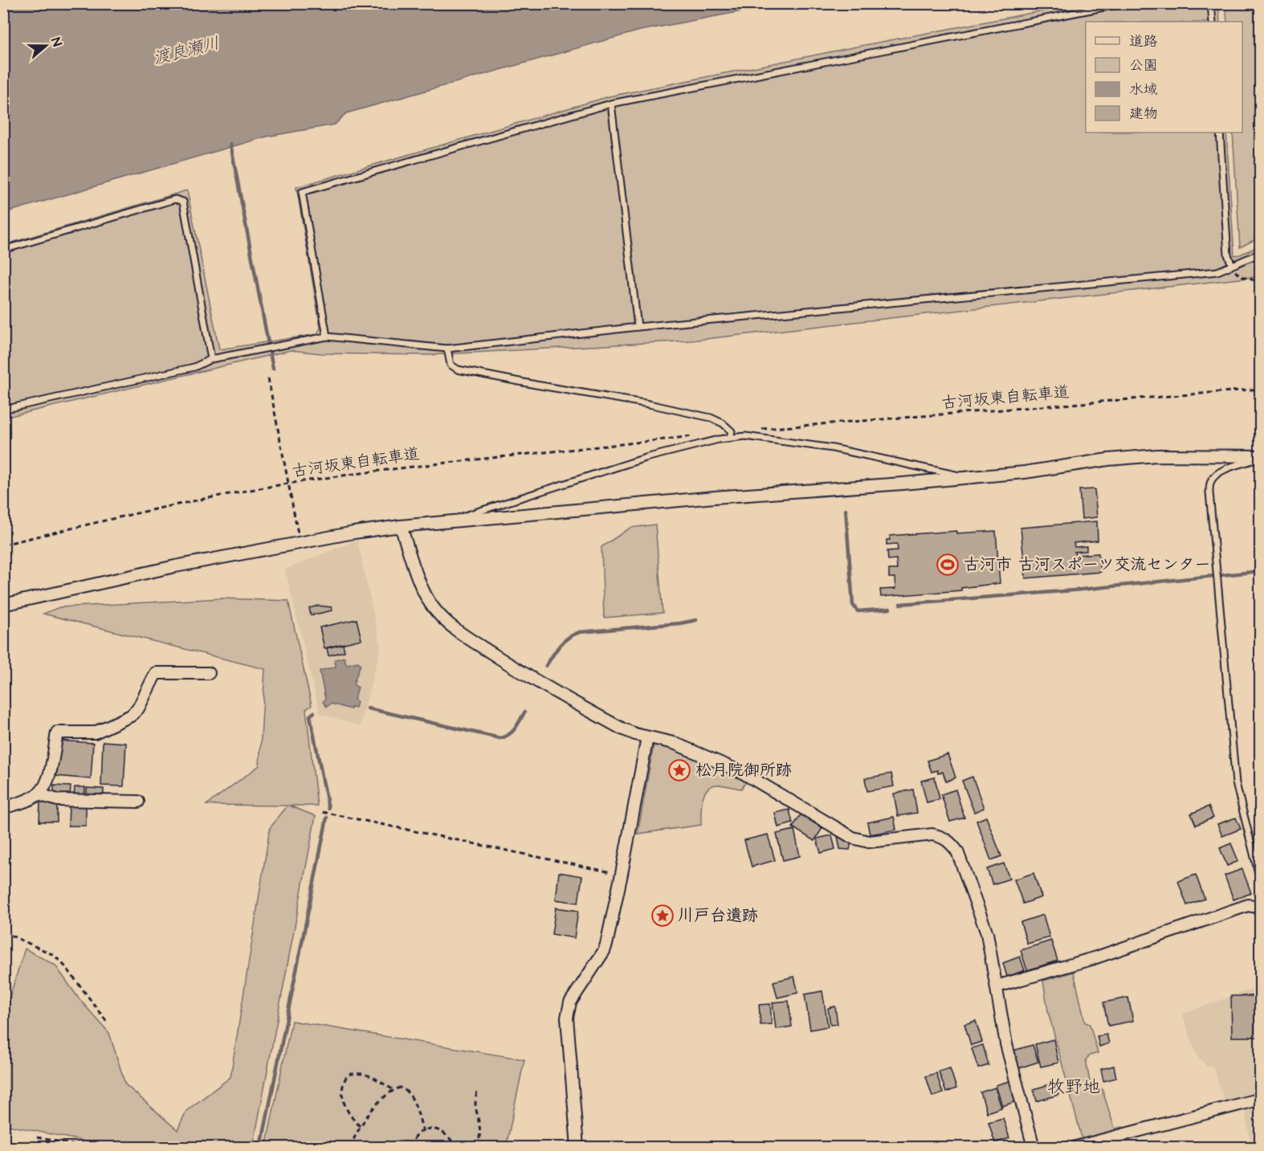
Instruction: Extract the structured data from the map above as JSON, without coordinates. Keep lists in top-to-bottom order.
{
  "streets": {
    "path": ["古河坂東自転車道"]
  },
  "districts": ["牧野地"],
  "water": ["渡良瀬川"],
  "places": {
    "sports": ["古河市 古河スポーツ交流センター"],
    "place": ["松月院御所跡", "川戸台遺跡"]
  },
  "legend": [
    "道路",
    "公園",
    "水域",
    "建物"
  ],
  "north": "right"
}
